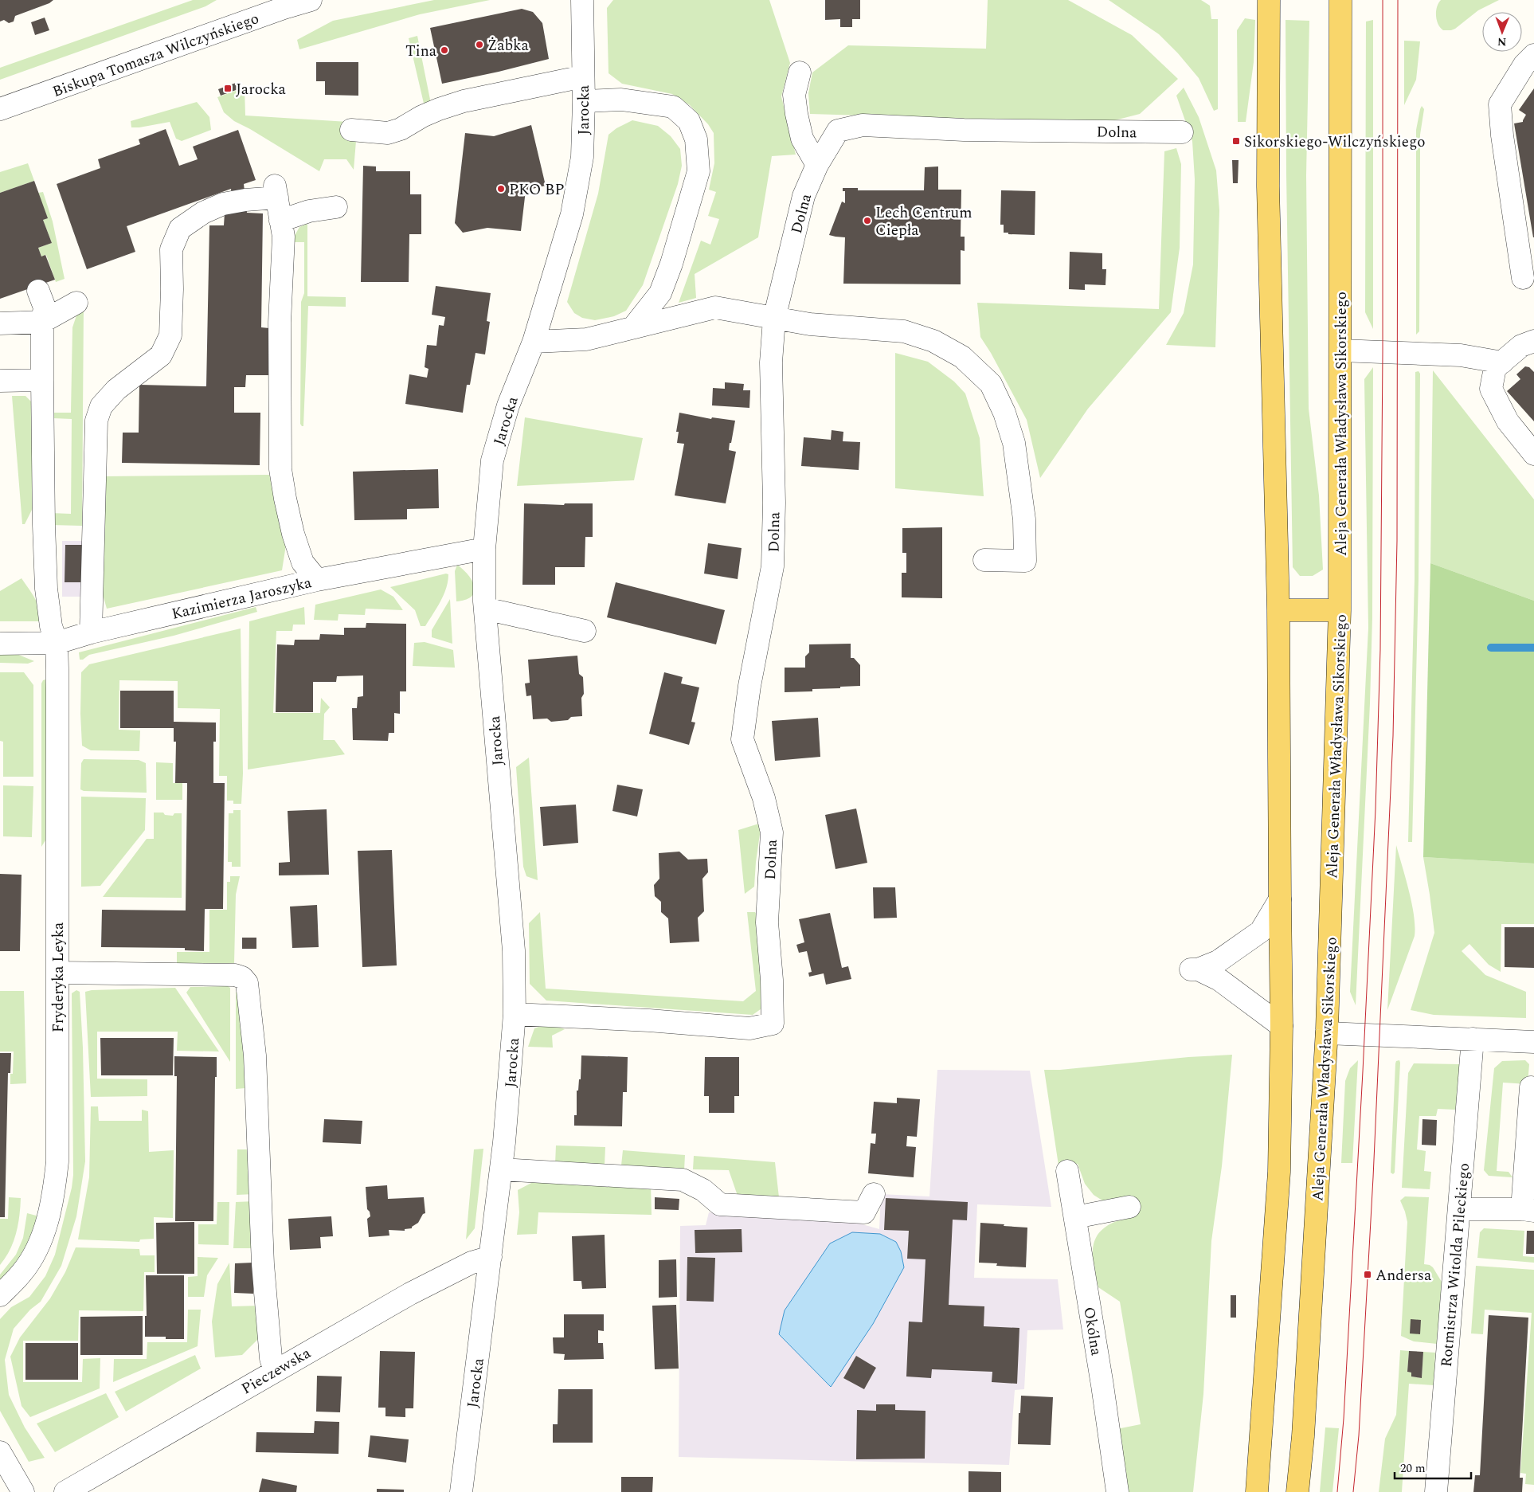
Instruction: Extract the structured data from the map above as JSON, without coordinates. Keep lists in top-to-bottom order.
{
  "streets": {
    "main road": ["Aleja Generała Władysława Sikorskiego"],
    "street": [
      "Biskupa Tomasza Wilczyńskiego",
      "Jarocka",
      "Dolna",
      "Kazimierza Jaroszyka",
      "Fryderyka Leyka",
      "Rotmistrza Witolda Pileckiego",
      "Okólna",
      "Pieczewska"
    ]
  },
  "crossings": [
    ["Jarocka", "Dolna"],
    ["Jarocka", "Kazimierza Jaroszyka"],
    ["Jarocka", "Pieczewska"],
    ["Kazimierza Jaroszyka", "Fryderyka Leyka"]
  ],
  "places": {
    "other": [
      "Żabka",
      "Tina",
      "PKO BP",
      "Lech Centrum Ciepła"
    ],
    "transit": ["Jarocka", "Sikorskiego-Wilczyńskiego", "Andersa"]
  },
  "scale_bar": "20 m",
  "north": "bottom"
}
